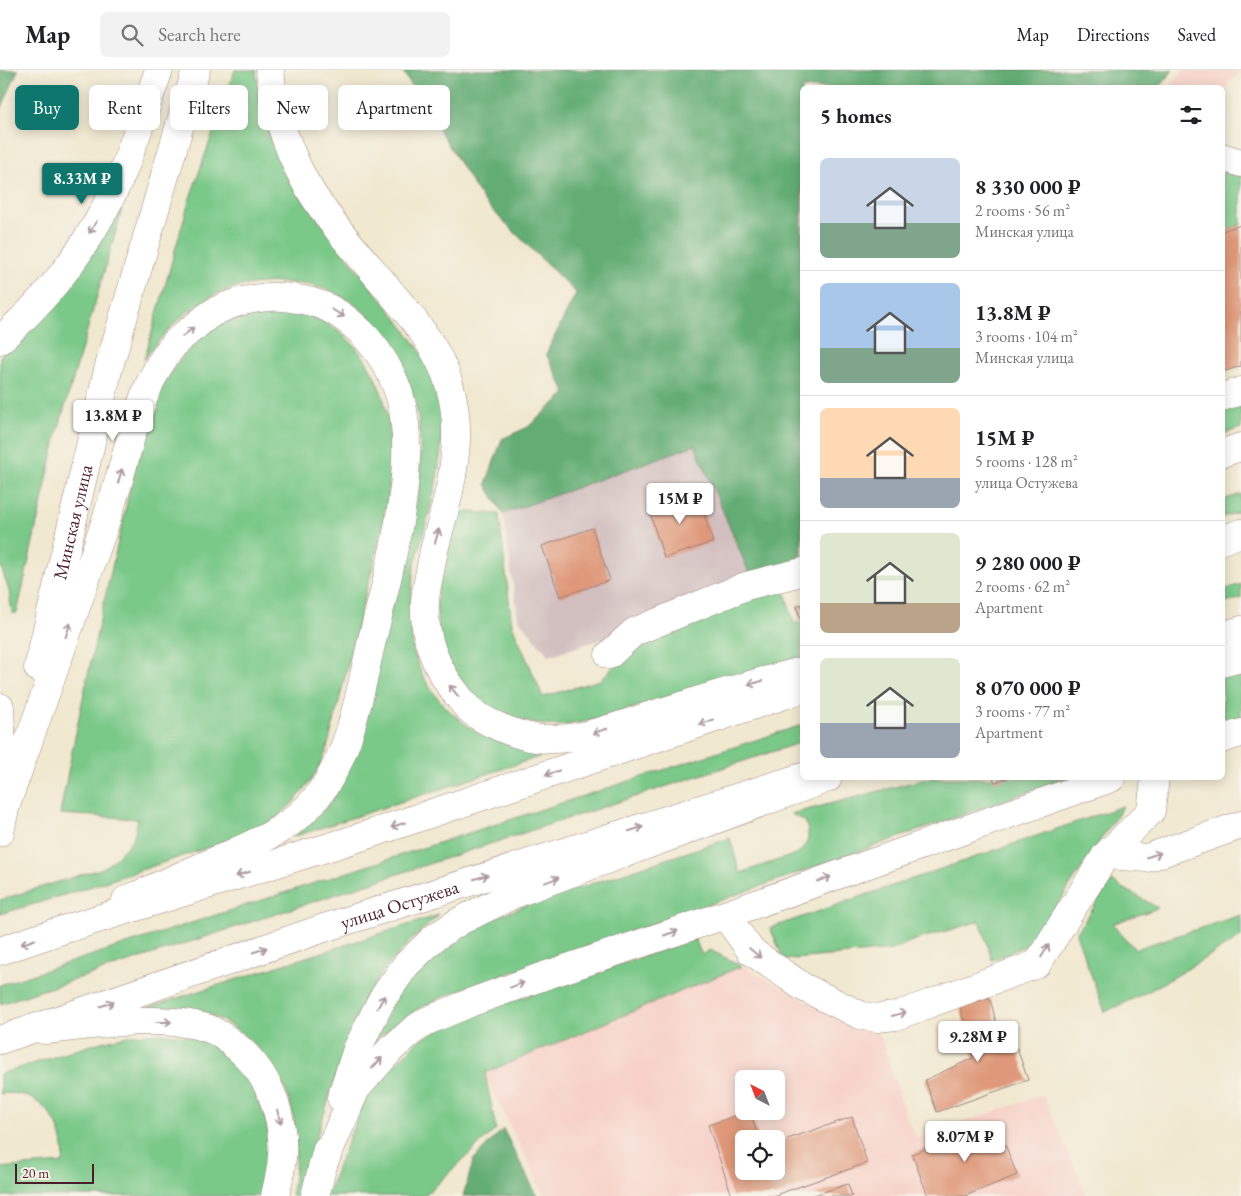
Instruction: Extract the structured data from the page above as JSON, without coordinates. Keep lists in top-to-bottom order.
{
  "streets": {
    "street": ["Минская улица", "улица Остужева"]
  },
  "scale_bar": "20 m",
  "north": "top left",
  "page": {
    "header": "Map",
    "search": "Search here",
    "nav": ["Map", "Directions", "Saved"],
    "chip": [
      "Buy",
      "Rent",
      "Filters",
      "New",
      "Apartment"
    ],
    "heading": "5 homes",
    "list": [
      {
        "name": "8 330 000 ₽",
        "note": "2 rooms · 56 m² · Минская улица"
      },
      {
        "name": "13.8M ₽",
        "note": "3 rooms · 104 m² · Минская улица"
      },
      {
        "name": "15M ₽",
        "note": "5 rooms · 128 m² · улица Остужева"
      },
      {
        "name": "9 280 000 ₽",
        "note": "2 rooms · 62 m² · Apartment"
      },
      {
        "name": "8 070 000 ₽",
        "note": "3 rooms · 77 m² · Apartment"
      }
    ],
    "price": [
      "8.33M ₽",
      "13.8M ₽",
      "15M ₽",
      "9.28M ₽",
      "8.07M ₽"
    ],
    "scale": "20 m"
  }
}
